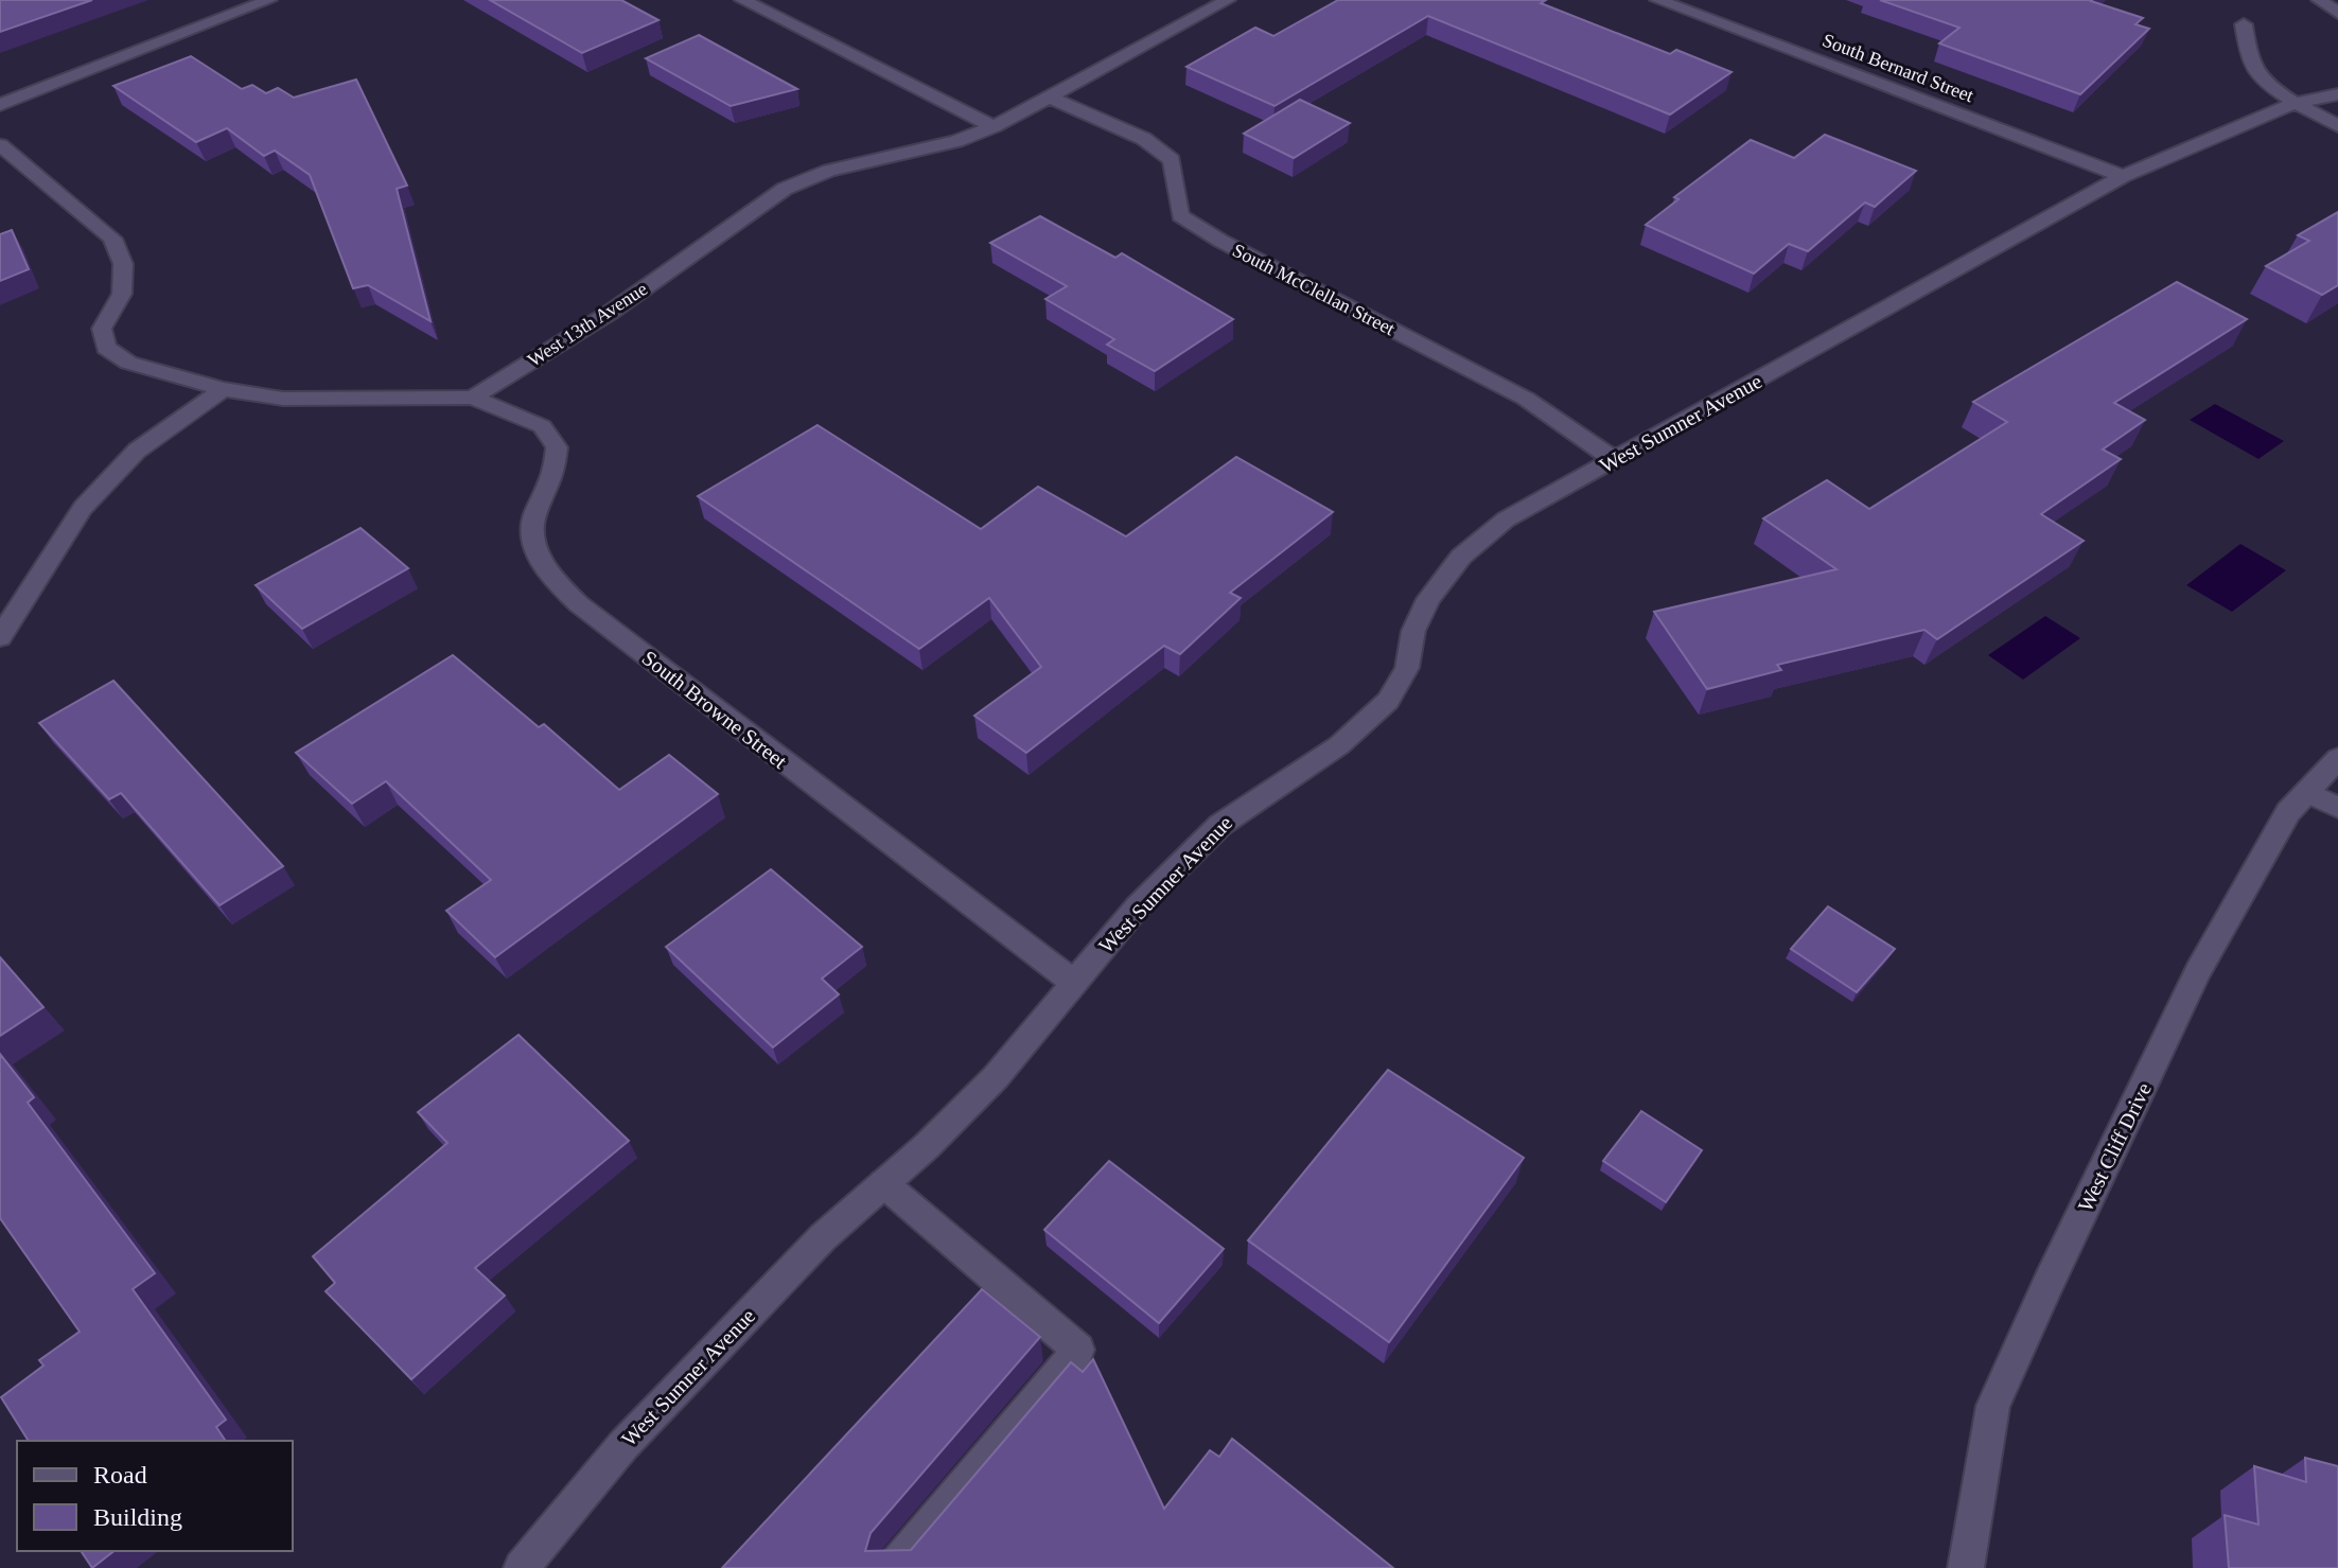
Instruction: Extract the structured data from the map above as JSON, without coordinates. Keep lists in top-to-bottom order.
{
  "streets": {
    "street": [
      "South Bernard Street",
      "South McClellan Street",
      "West 13th Avenue",
      "West Sumner Avenue",
      "South Browne Street",
      "West Cliff Drive"
    ]
  },
  "crossings": [
    ["South Bernard Street", "West Sumner Avenue"],
    ["South McClellan Street", "West 13th Avenue"],
    ["South McClellan Street", "West Sumner Avenue"],
    ["West 13th Avenue", "South Browne Street"],
    ["West Sumner Avenue", "South Browne Street"]
  ],
  "legend": ["Road", "Building"]
}
